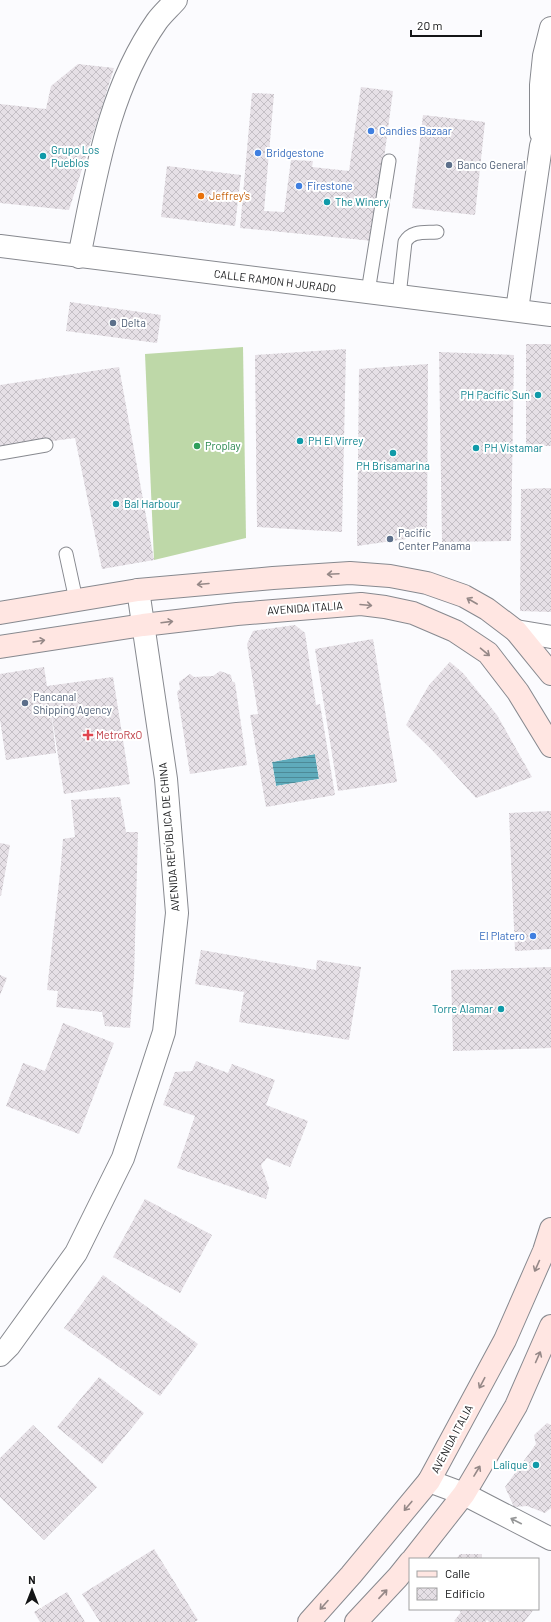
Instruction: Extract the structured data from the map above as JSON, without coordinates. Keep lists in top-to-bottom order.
{
  "streets": {
    "street": ["CALLE RAMON H JURADO", "AVENIDA ITALIA", "AVENIDA REPÚBLICA DE CHINA"]
  },
  "crossings": [
    ["AVENIDA ITALIA", "AVENIDA REPÚBLICA DE CHINA"]
  ],
  "places": {
    "other": [
      "Candies Bazaar",
      "Bridgestone",
      "Grupo Los Pueblos",
      "Banco General",
      "Firestone",
      "Jeffrey's",
      "The Winery",
      "Delta",
      "PH Pacific Sun",
      "PH El Virrey",
      "Proplay",
      "PH Vistamar",
      "PH Brisamarina",
      "Bal Harbour",
      "Pacific Center Panama",
      "Pancanal Shipping Agency",
      "El Platero",
      "Torre Alamar",
      "Lalique"
    ],
    "health": ["MetroRxO"]
  },
  "legend": ["Calle", "Edificio"],
  "scale_bar": "20 m",
  "north": "top"
}
